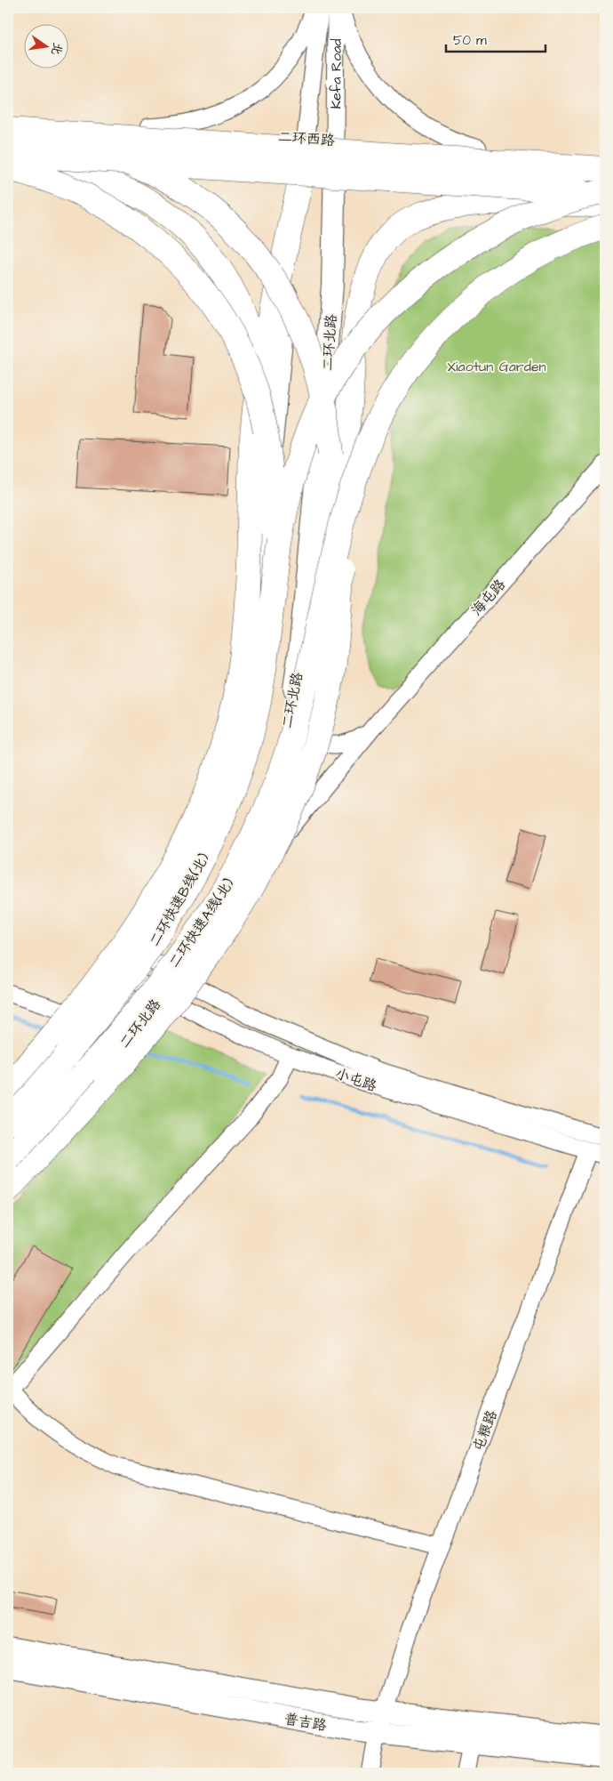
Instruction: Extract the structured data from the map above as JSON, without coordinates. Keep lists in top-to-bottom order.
{
  "streets": {
    "highway": ["二环快速B线(北)", "二环快速A线(北)"],
    "main road": ["二环西路", "二环北路", "普吉路"],
    "street": [
      "Kefa Road",
      "海屯路",
      "小屯路",
      "屯粮路"
    ]
  },
  "crossings": [
    ["Kefa Road", "二环西路"],
    ["Kefa Road", "二环北路"],
    ["二环西路", "二环北路"],
    ["二环北路", "小屯路"],
    ["小屯路", "屯粮路"],
    ["屯粮路", "普吉路"]
  ],
  "parks": ["Xiaotun Garden"],
  "scale_bar": "50 m",
  "north": "right"
}
